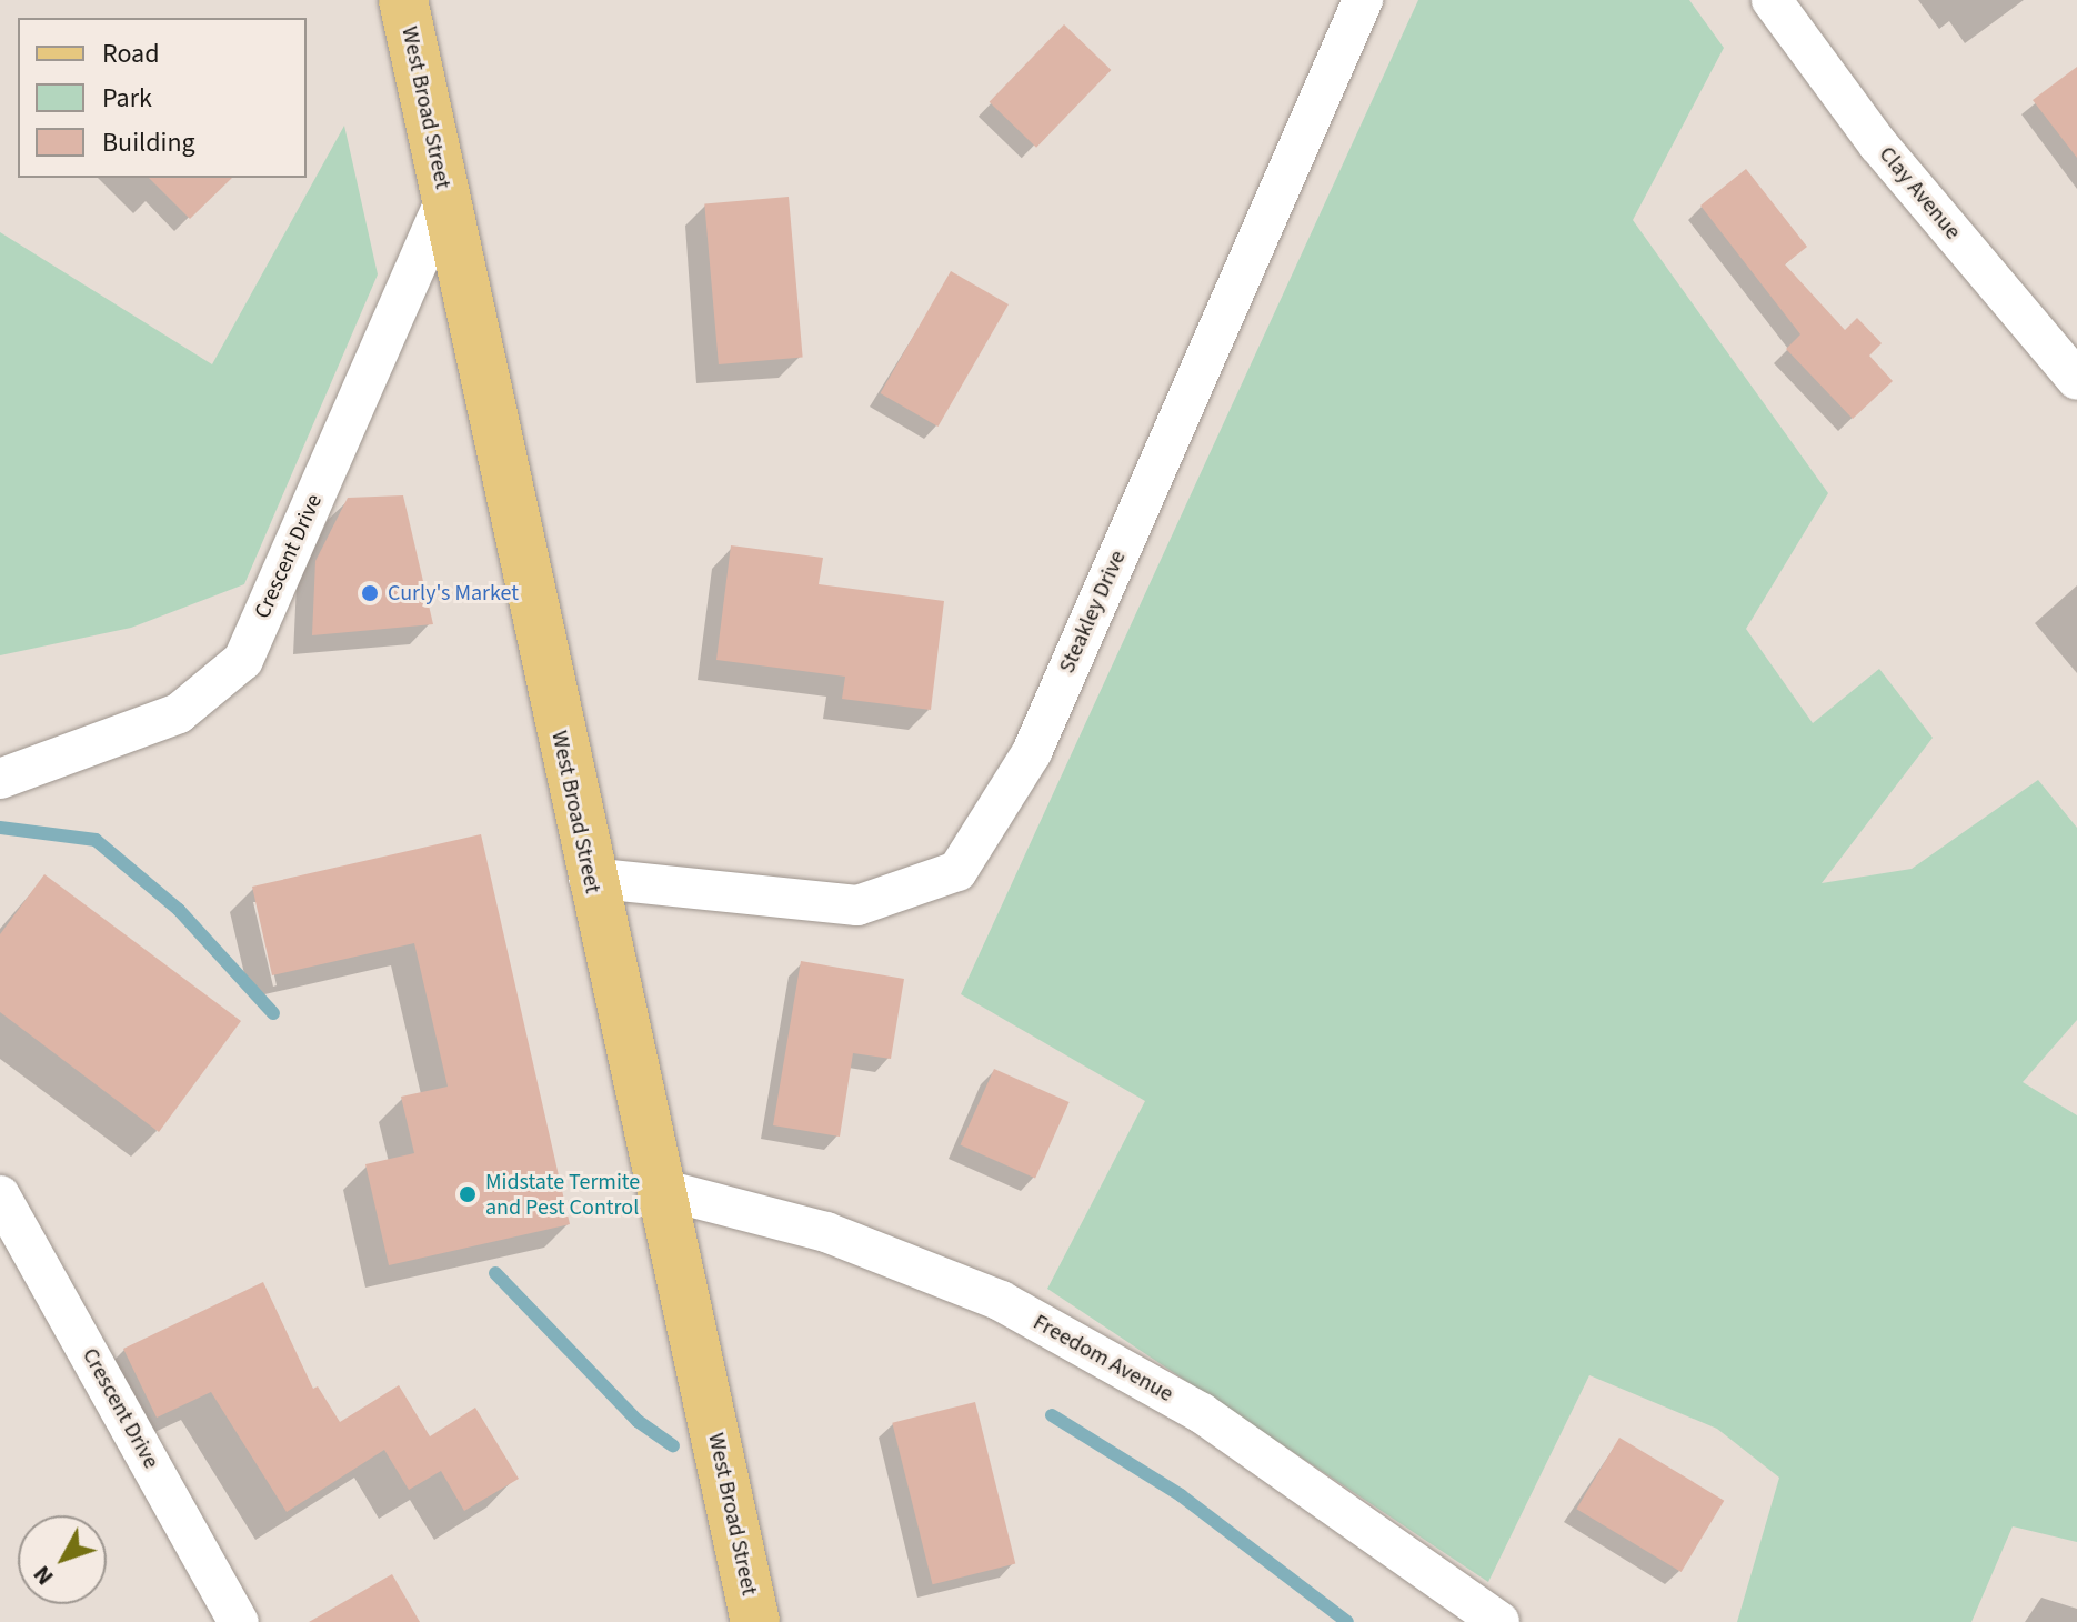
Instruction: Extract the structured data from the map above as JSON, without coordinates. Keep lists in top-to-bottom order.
{
  "streets": {
    "main road": ["West Broad Street"],
    "street": [
      "Clay Avenue",
      "Crescent Drive",
      "Steakley Drive",
      "Freedom Avenue"
    ]
  },
  "crossings": [
    ["West Broad Street", "Crescent Drive"],
    ["West Broad Street", "Steakley Drive"],
    ["West Broad Street", "Freedom Avenue"]
  ],
  "places": ["Curly's Market", "Midstate Termite and Pest Control"],
  "legend": ["Road", "Park", "Building"],
  "north": "bottom left"
}
